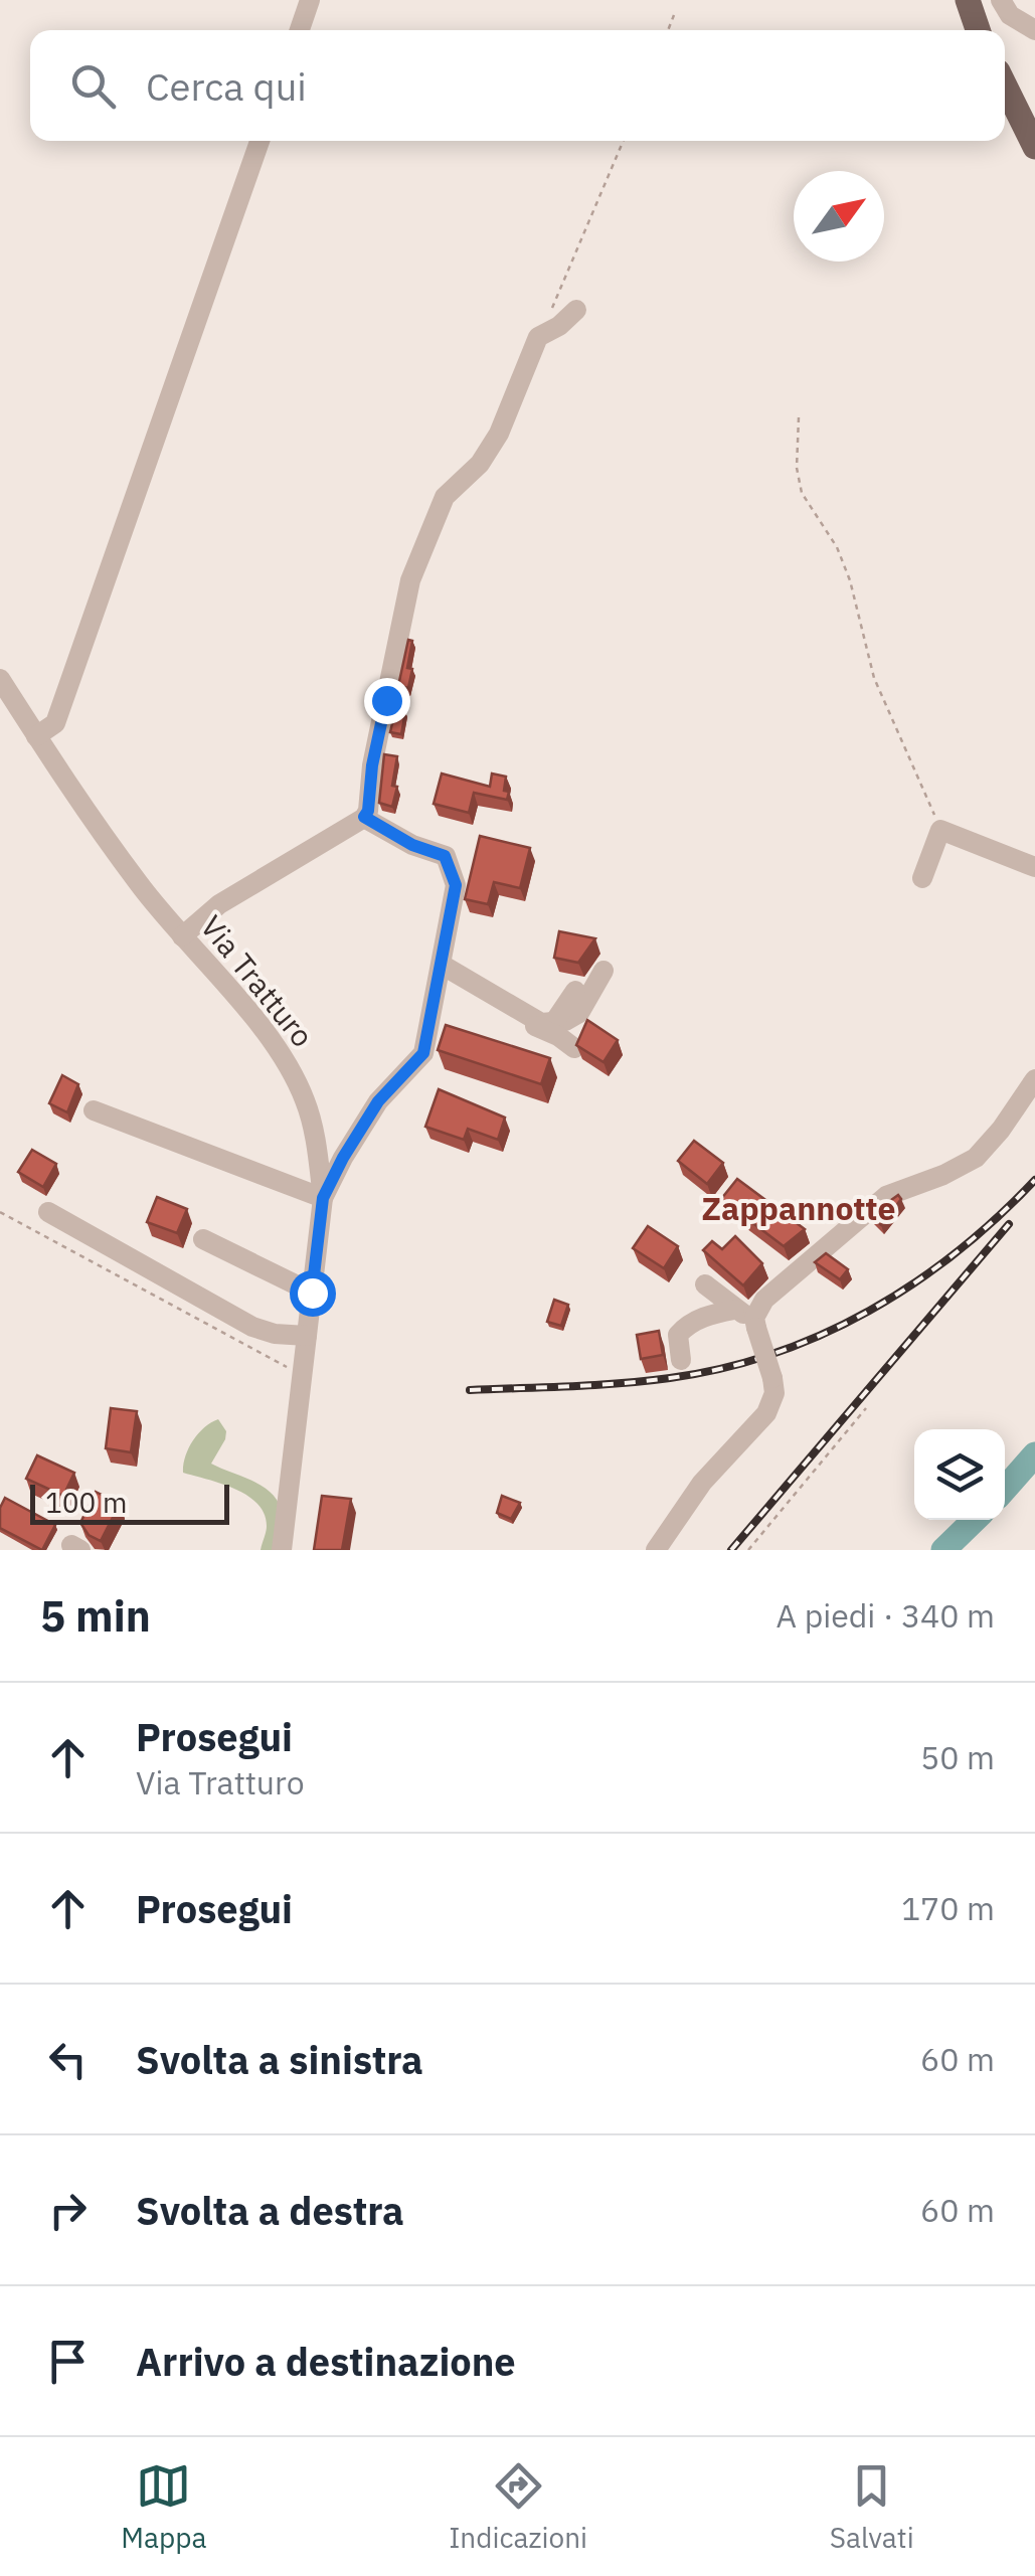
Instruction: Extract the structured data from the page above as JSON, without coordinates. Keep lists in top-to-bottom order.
{
  "streets": {
    "street": ["Via Tratturo"]
  },
  "districts": ["Zappannotte"],
  "scale_bar": "100 m",
  "north": "top right",
  "page": {
    "search": "Cerca qui",
    "scale": "100 m",
    "heading": ["5 min", "A piedi · 340 m"],
    "list": [
      ["Prosegui", "Via Tratturo", "50 m"],
      ["Prosegui", "170 m"],
      ["Svolta a sinistra", "60 m"],
      ["Svolta a destra", "60 m"],
      "Arrivo a destinazione"
    ],
    "nav": ["Mappa", "Indicazioni", "Salvati"]
  }
}
